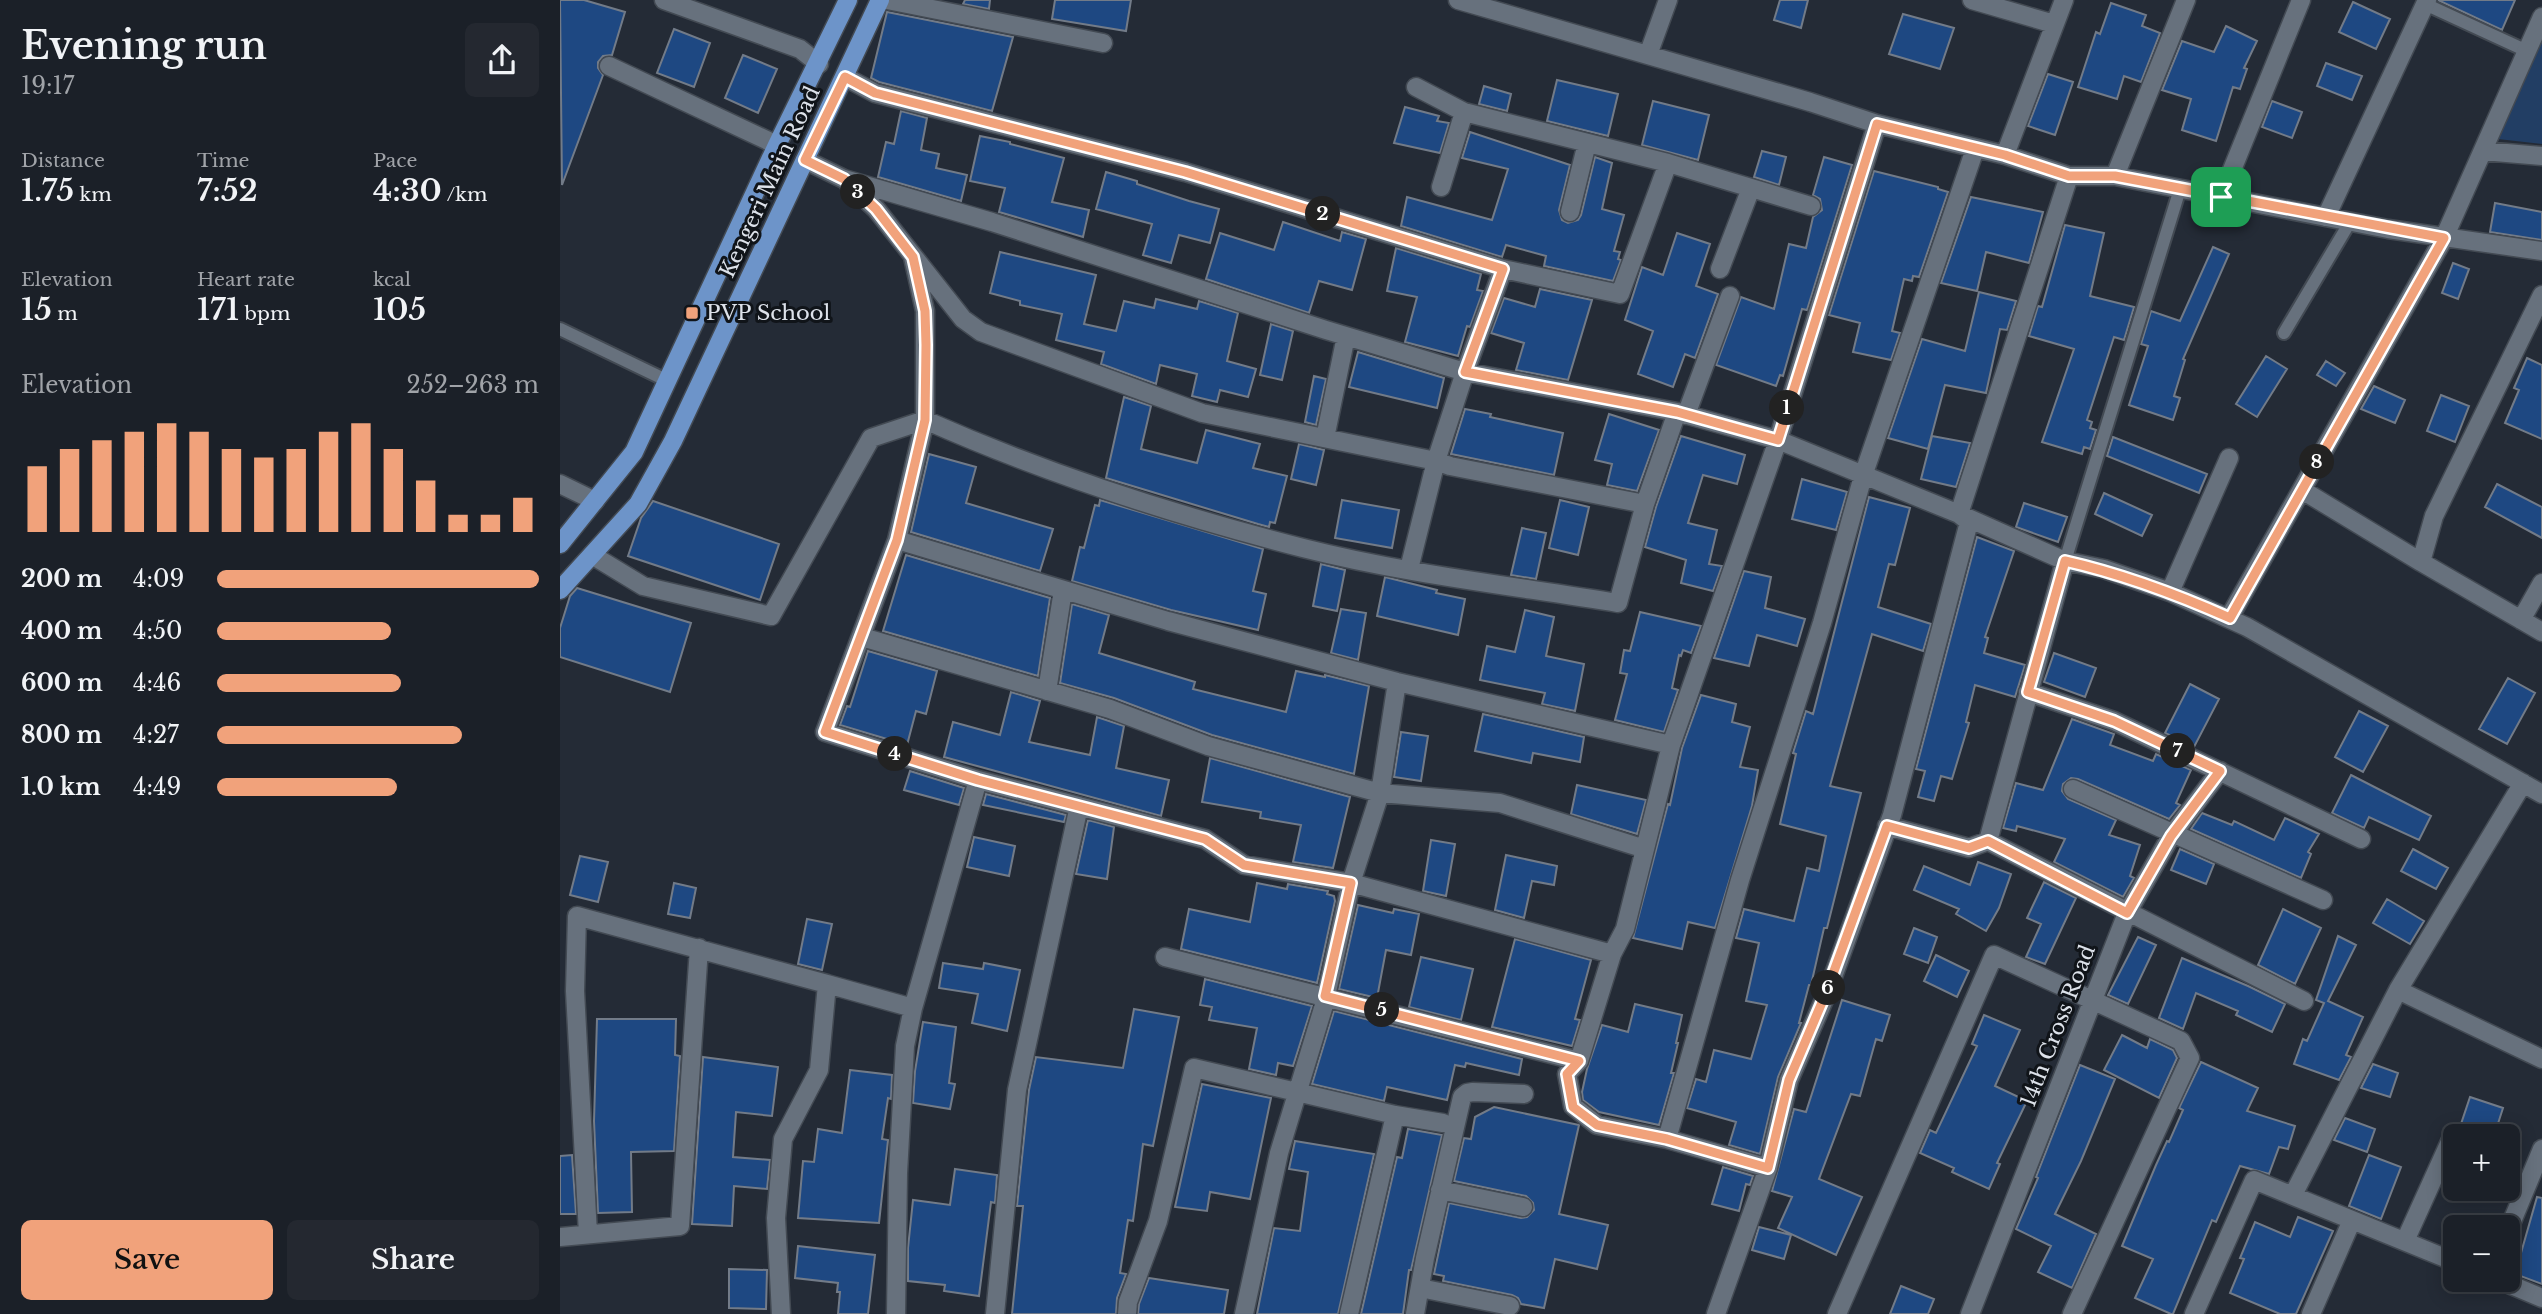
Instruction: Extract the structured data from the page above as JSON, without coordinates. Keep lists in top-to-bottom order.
{
  "streets": {
    "main road": ["Kengeri Main Road"],
    "street": ["14th Cross Road"]
  },
  "places": {
    "transit": ["PVP School"]
  },
  "page": {
    "heading": ["Evening run", "19:17"],
    "stats": [
      ["Distance", "1.75 km"],
      ["Time", "7:52"],
      ["Pace", "4:30 /km"],
      ["Elevation", "15 m"],
      ["Heart rate", "171 bpm"],
      ["kcal", "105"]
    ],
    "pins": [
      "3",
      "2",
      "1",
      "8",
      "7",
      "4",
      "6",
      "5"
    ],
    "chart": ["Elevation", "252–263 m"],
    "list": [
      {
        "name": "200 m",
        "note": "4:09"
      },
      {
        "name": "400 m",
        "note": "4:50"
      },
      {
        "name": "600 m",
        "note": "4:46"
      },
      {
        "name": "800 m",
        "note": "4:27"
      },
      {
        "name": "1.0 km",
        "note": "4:49"
      }
    ],
    "map_buttons": ["+", "−"],
    "buttons": ["Save", "Share"]
  }
}
